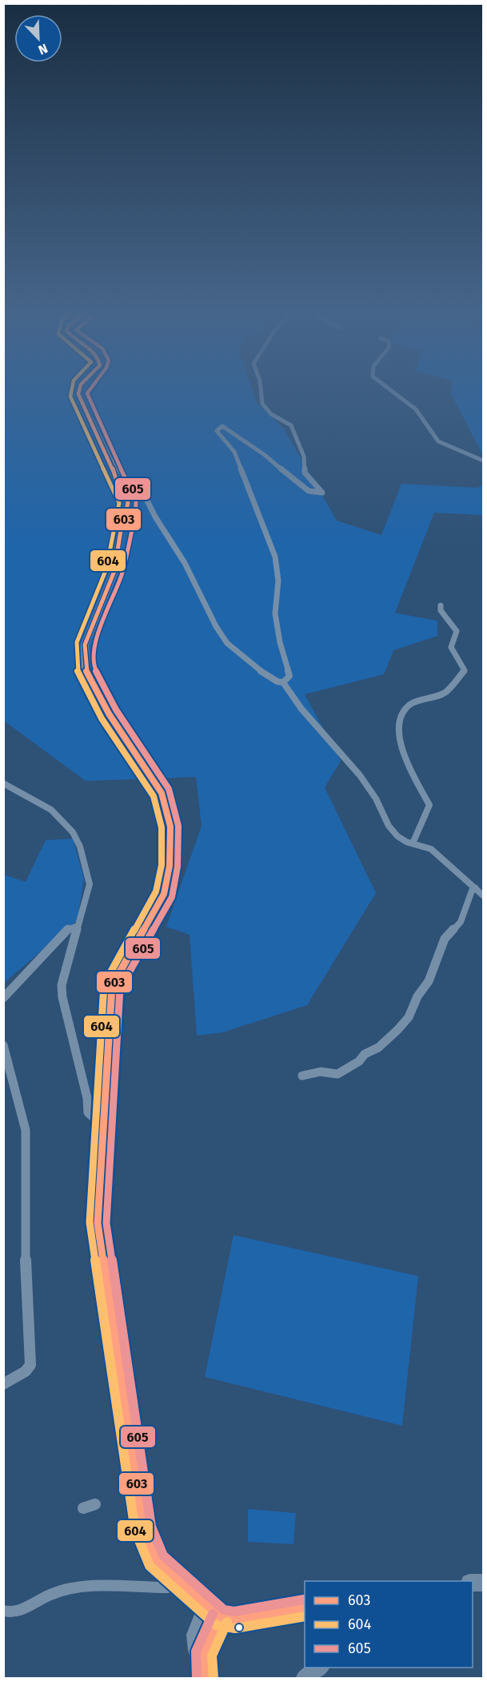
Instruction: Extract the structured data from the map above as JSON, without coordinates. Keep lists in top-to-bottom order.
{
  "lines": ["transit line 603", "transit line 604", "transit line 605"],
  "legend": ["603", "604", "605"],
  "north": "bottom right"
}
